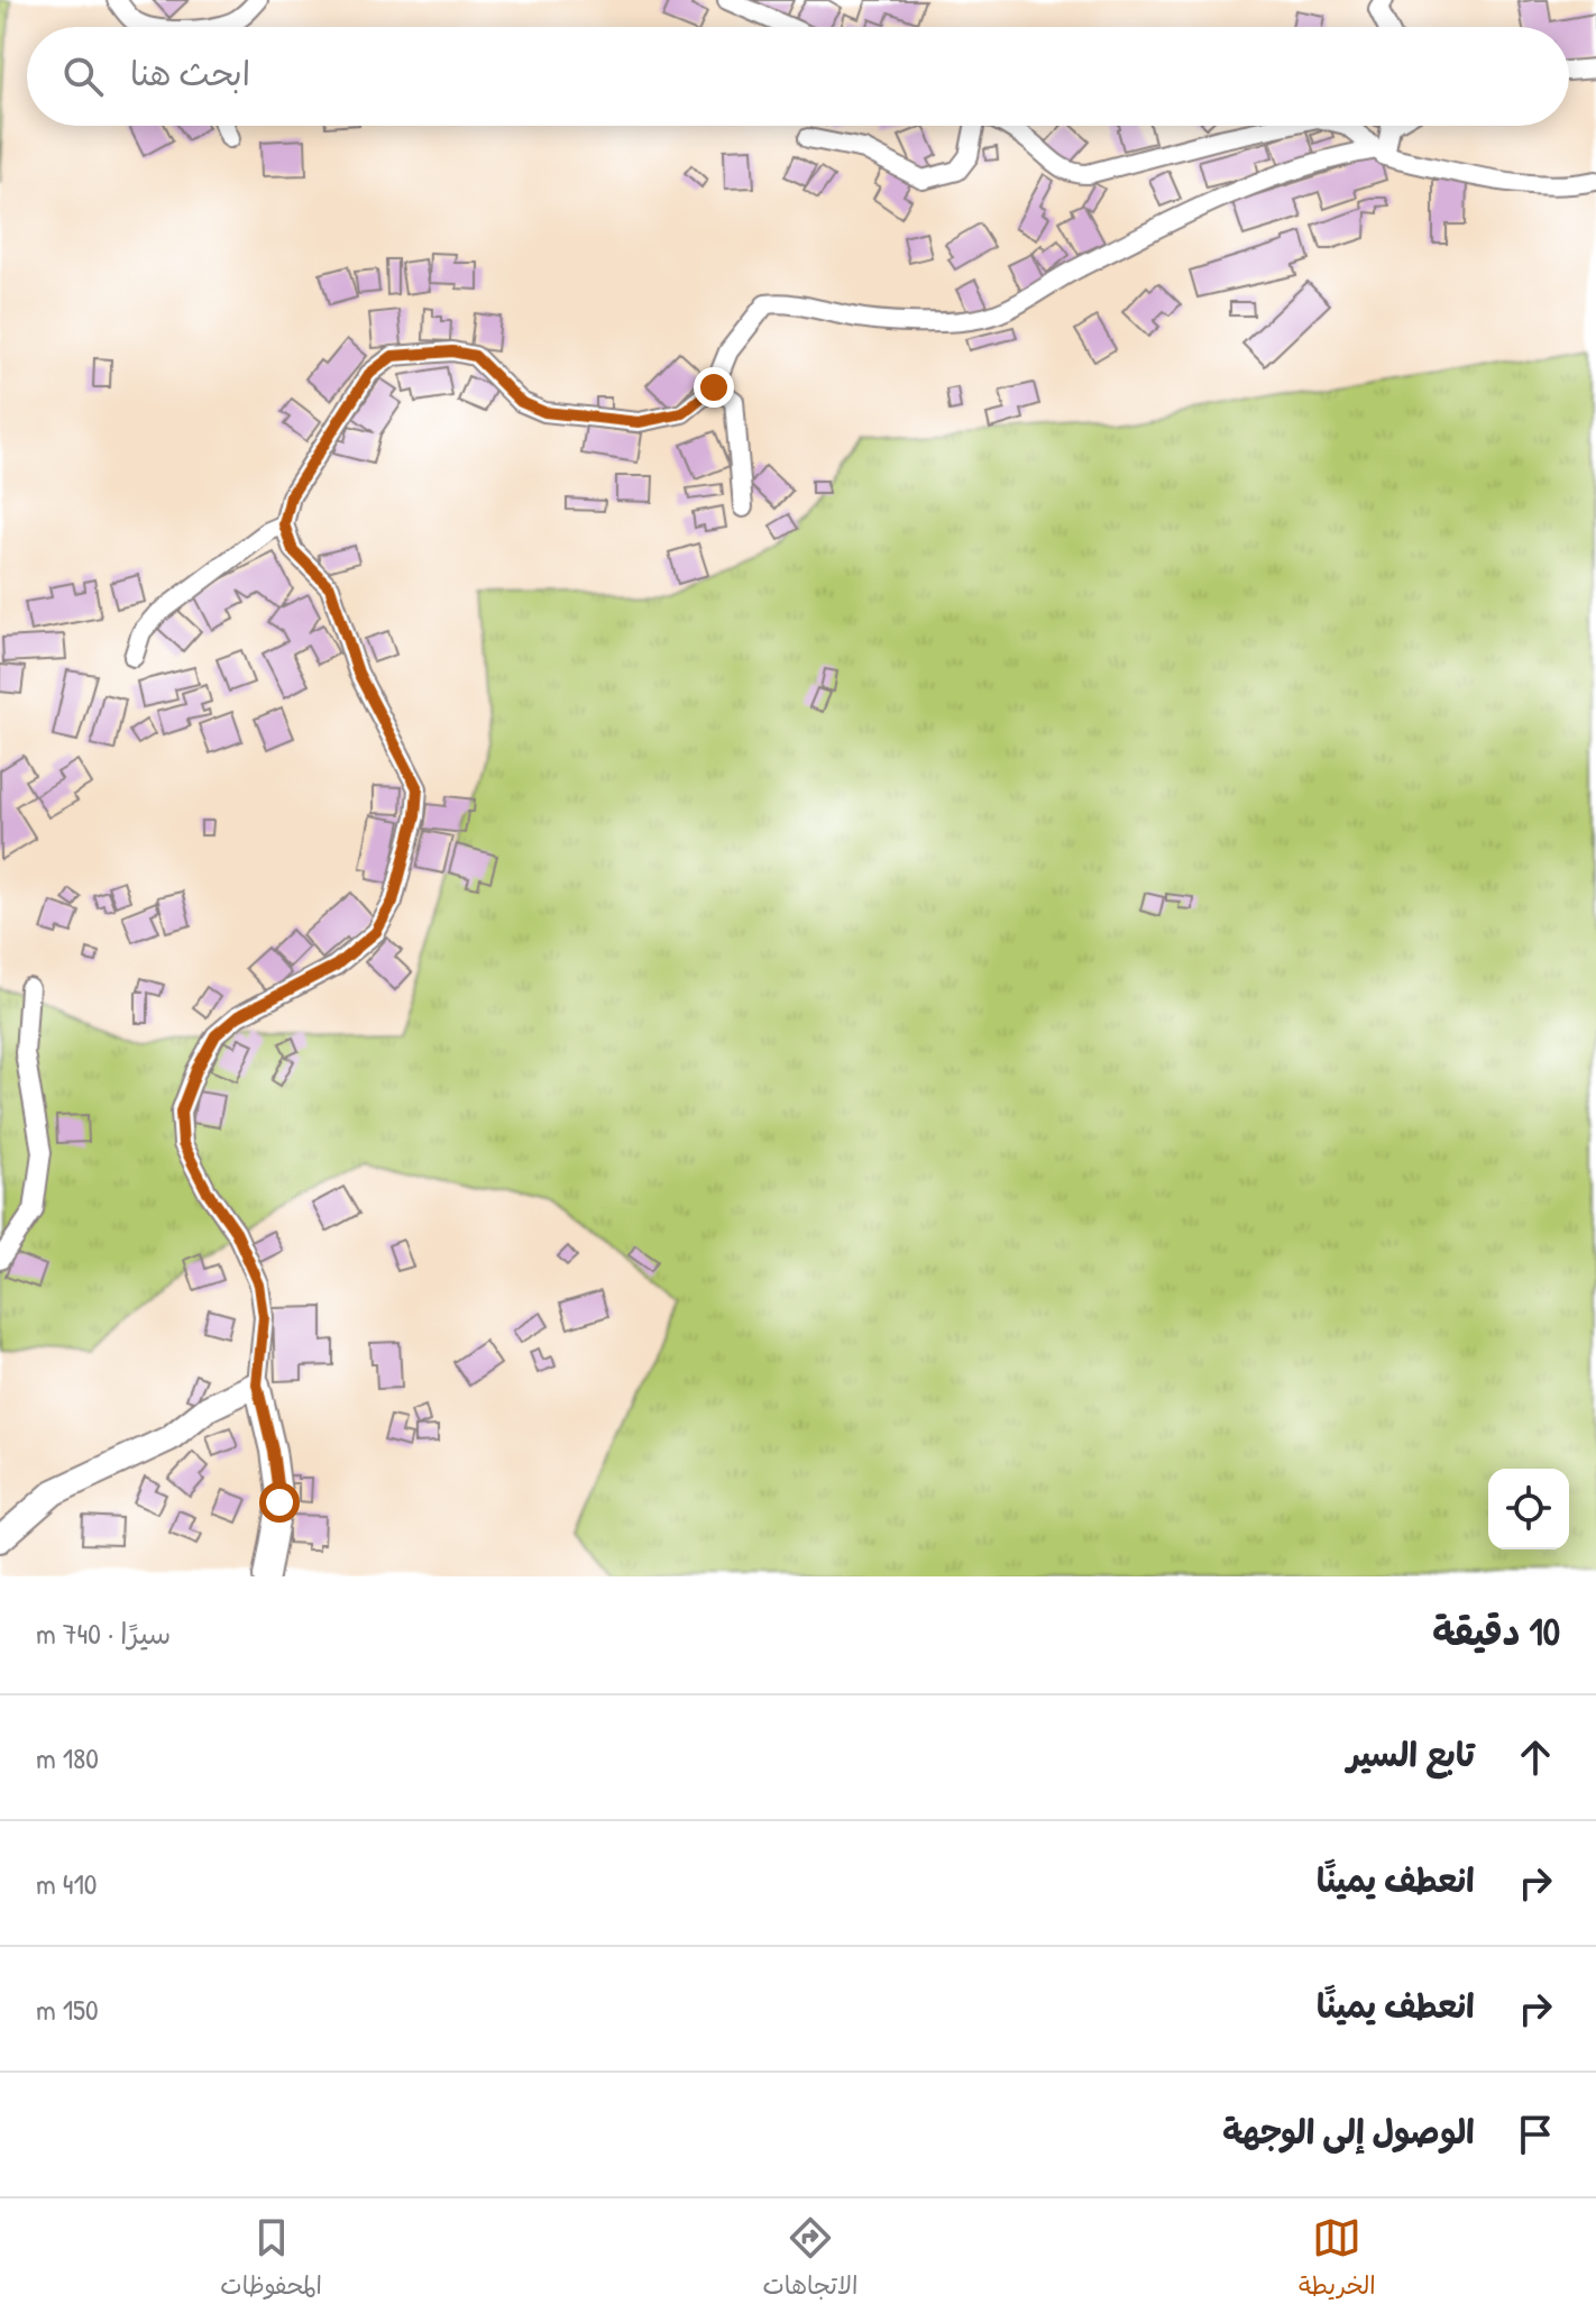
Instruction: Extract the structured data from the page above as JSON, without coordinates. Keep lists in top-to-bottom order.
{
  "page": {
    "search": "ابحث هنا",
    "heading": ["10 دقيقة", "سيرًا · 740 m"],
    "list": [
      ["تابع السير", "180 m"],
      ["انعطف يمينًا", "410 m"],
      ["انعطف يمينًا", "150 m"],
      "الوصول إلى الوجهة"
    ],
    "nav": ["الخريطة", "الاتجاهات", "المحفوظات"]
  }
}
